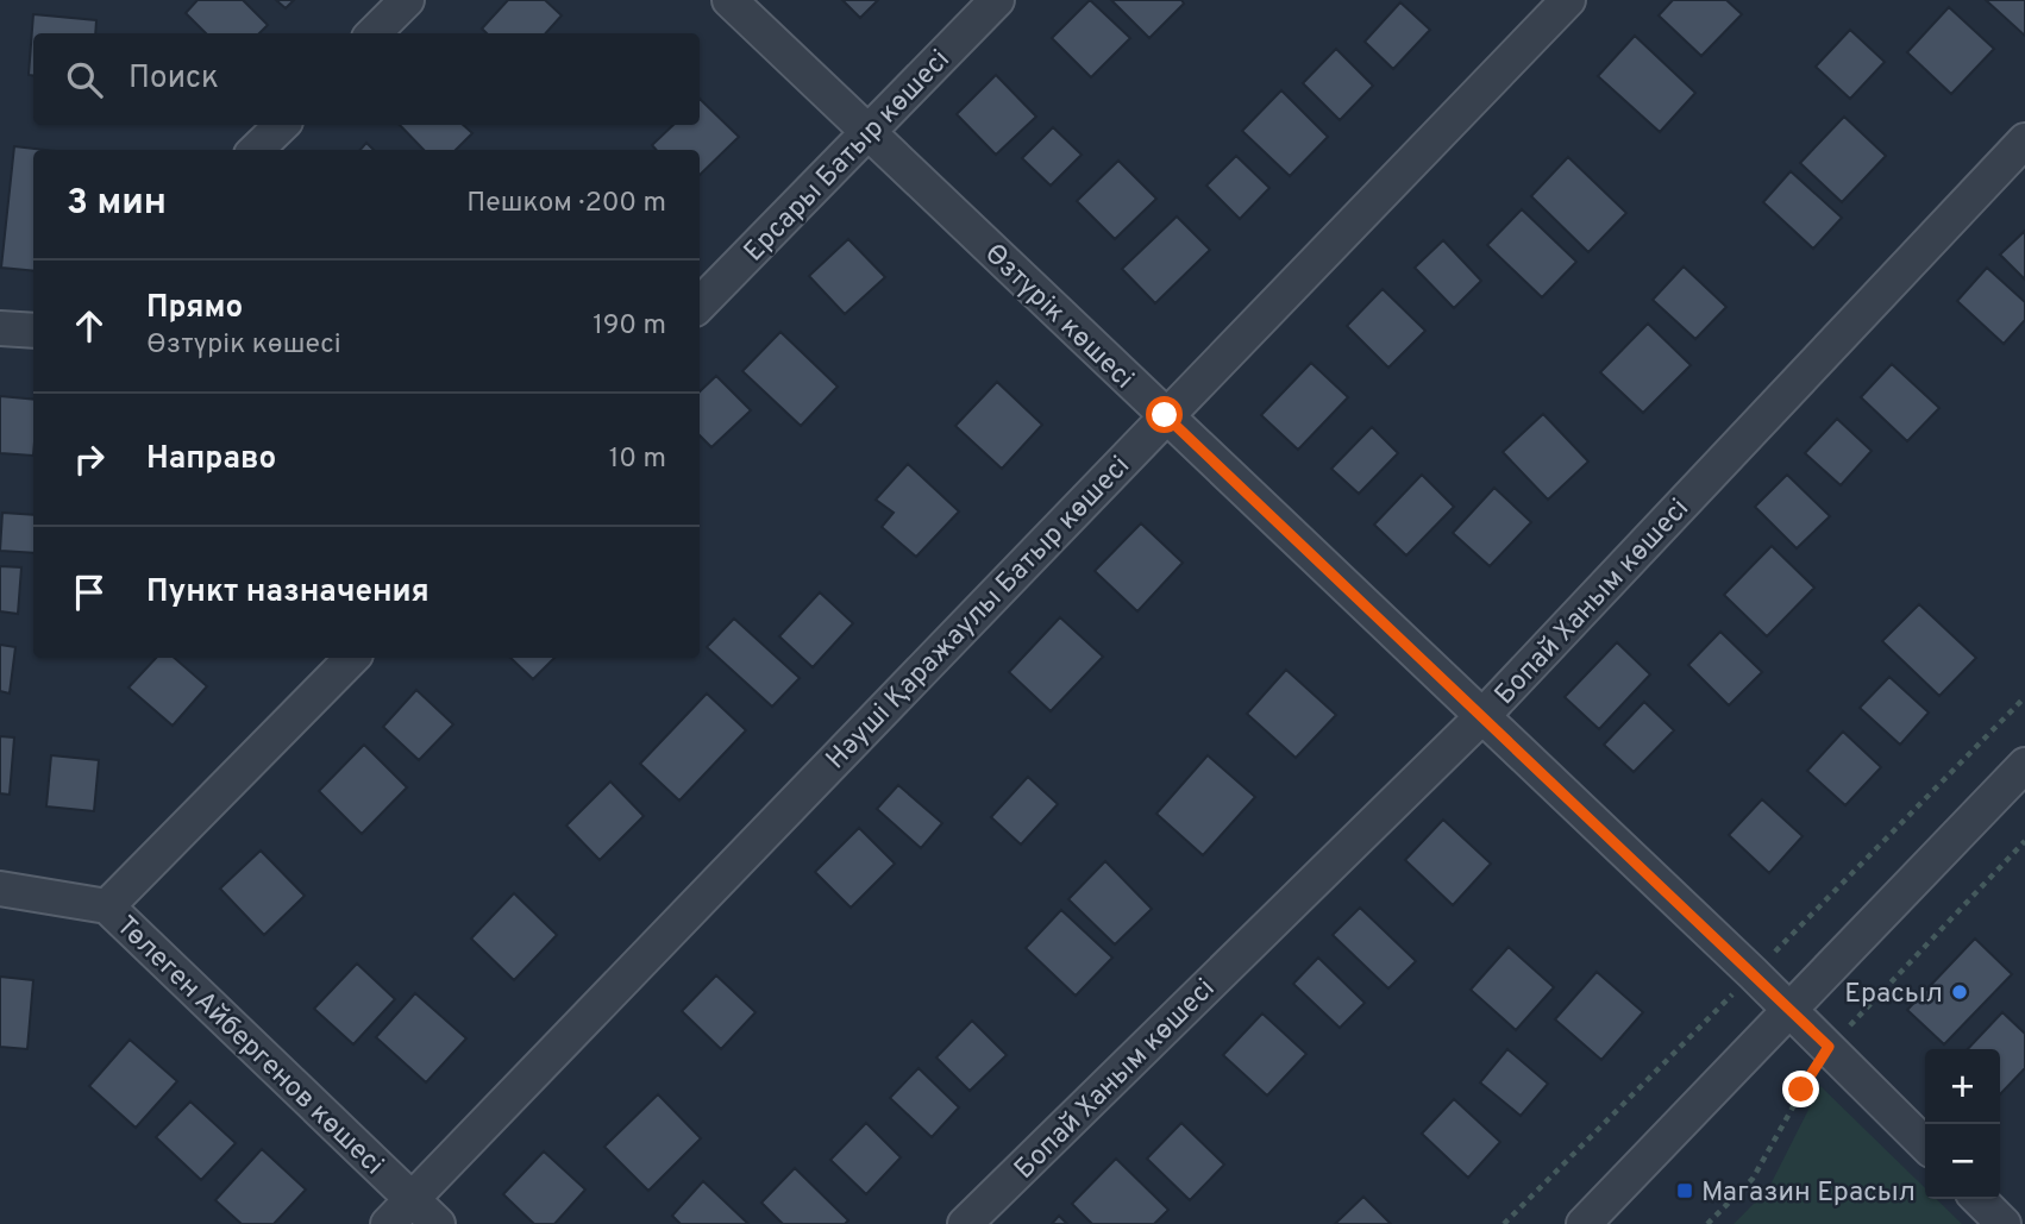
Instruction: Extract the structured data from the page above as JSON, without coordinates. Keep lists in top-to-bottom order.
{
  "streets": {
    "street": [
      "Ерсары Батыр көшесі",
      "Өзтүрік көшесі",
      "Бопай Ханым көшесі",
      "Нәуші Қаражаулы Батыр көшесі",
      "Төлеген Айбергенов көшесі"
    ]
  },
  "crossings": [
    ["Ерсары Батыр көшесі", "Өзтүрік көшесі"],
    ["Өзтүрік көшесі", "Бопай Ханым көшесі"],
    ["Өзтүрік көшесі", "Нәуші Қаражаулы Батыр көшесі"],
    ["Нәуші Қаражаулы Батыр көшесі", "Төлеген Айбергенов көшесі"]
  ],
  "places": {
    "other": ["Ерасыл"],
    "transit": ["Магазин Ерасыл"]
  },
  "page": {
    "search": "Поиск",
    "heading": ["3 мин", "Пешком · 200 m"],
    "list": [
      ["Прямо", "Өзтүрік көшесі", "190 m"],
      ["Направо", "10 m"],
      "Пункт назначения"
    ],
    "map_buttons": ["+", "−"]
  }
}
